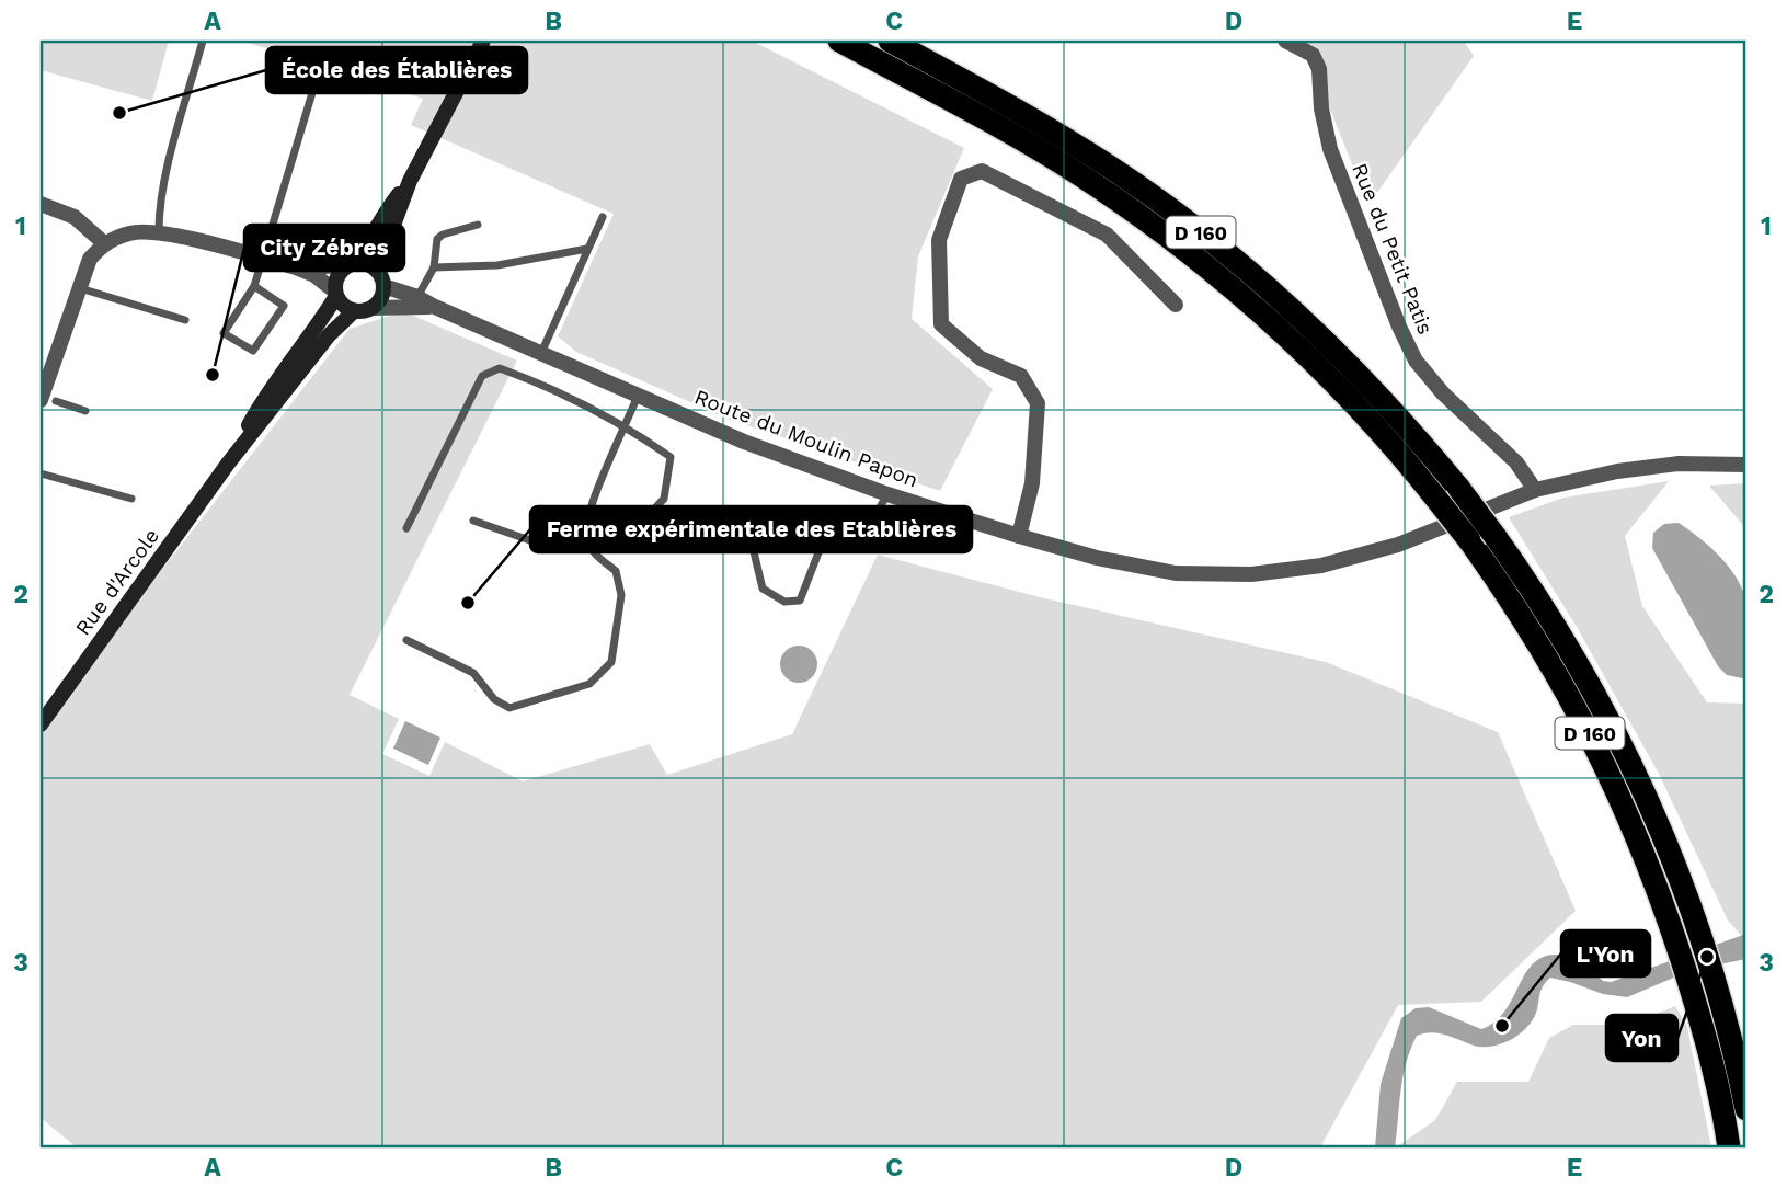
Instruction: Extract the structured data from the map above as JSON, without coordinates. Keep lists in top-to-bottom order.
{
  "streets": {
    "highway": ["D 160"],
    "main road": ["Rue d'Arcole"],
    "street": ["Rue du Petit Patis", "Route du Moulin Papon"]
  },
  "crossings": [
    ["Rue du Petit Patis", "Route du Moulin Papon"],
    ["Route du Moulin Papon", "Rue d'Arcole"]
  ],
  "places": [
    "École des Établières",
    "City Zébres",
    "Ferme expérimentale des Etablières",
    "Yon",
    "L'Yon"
  ],
  "grid": {
    "columns": [
      "A",
      "B",
      "C",
      "D",
      "E"
    ],
    "rows": ["1", "2", "3"]
  }
}
